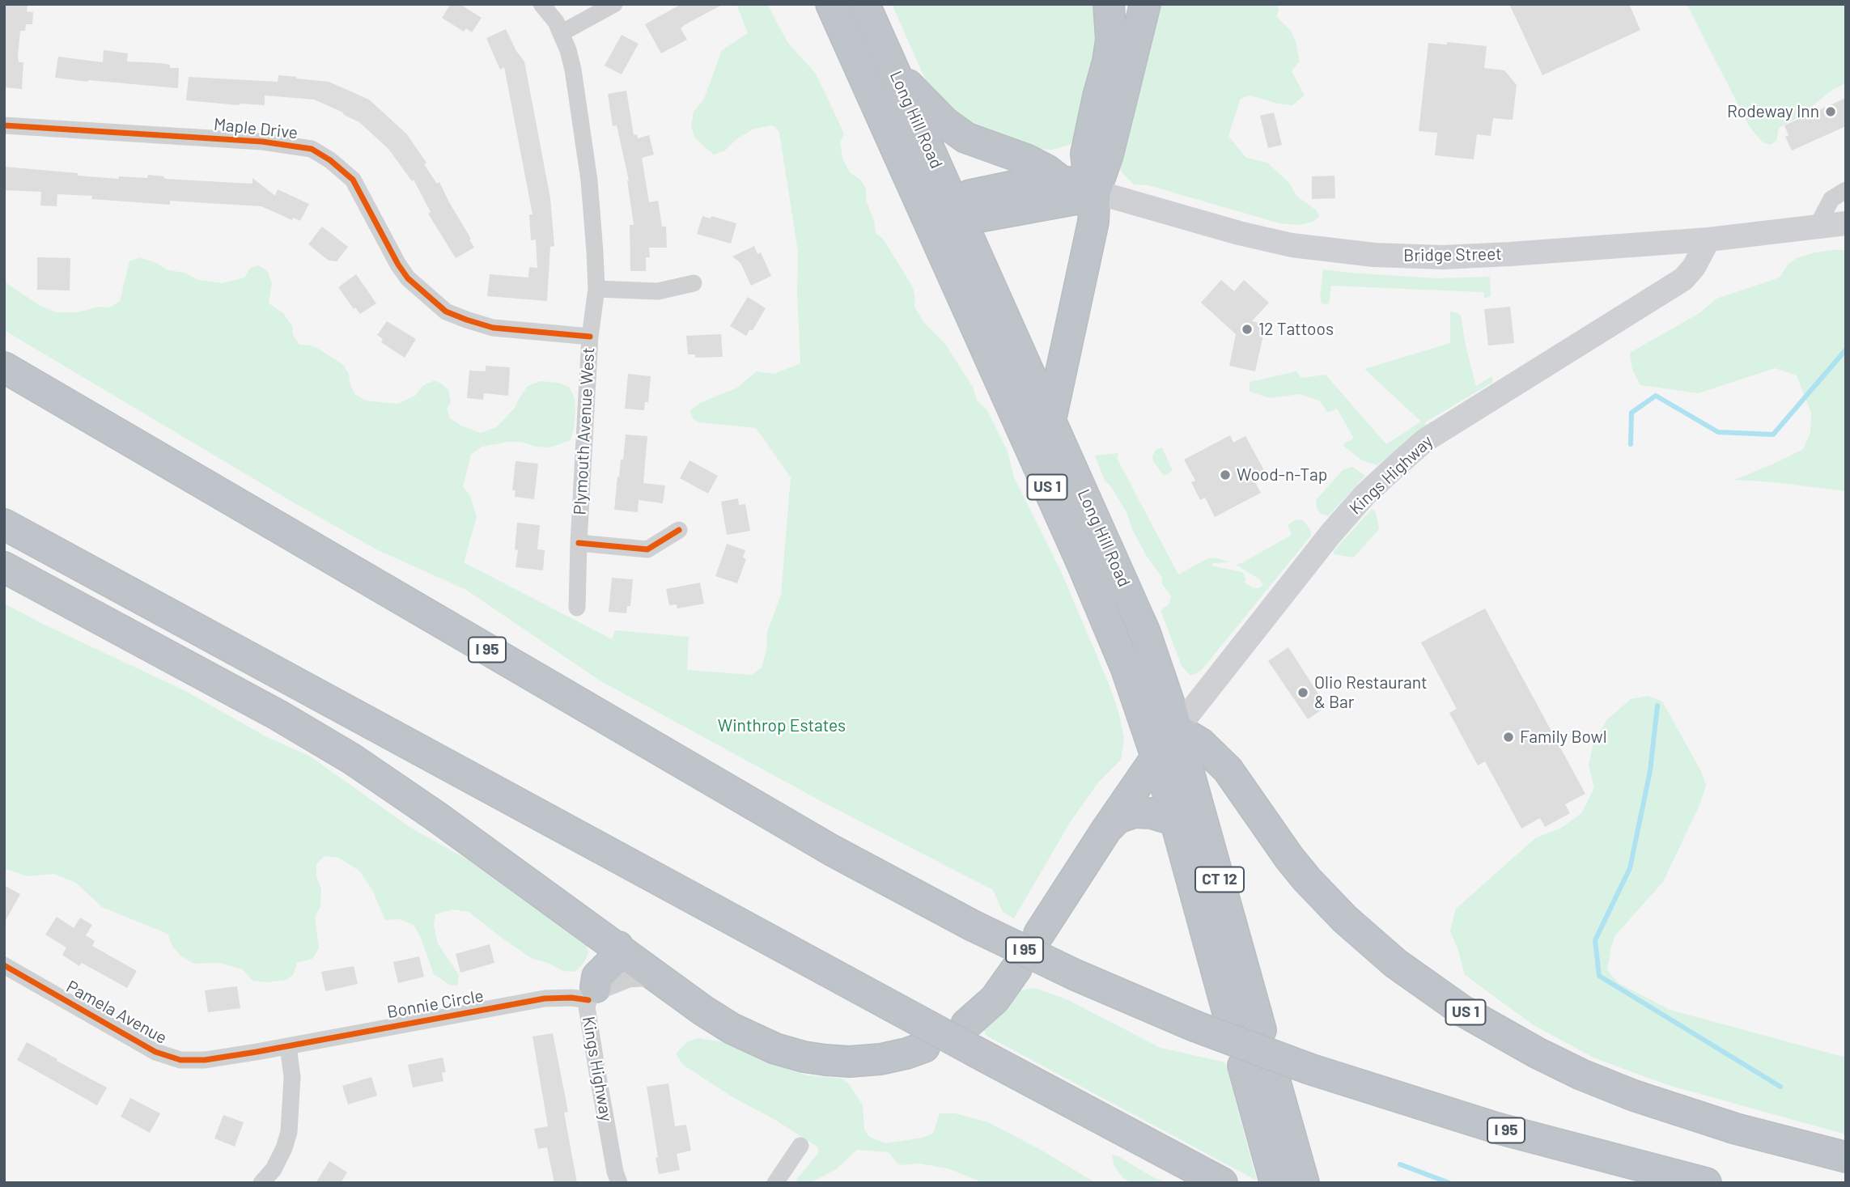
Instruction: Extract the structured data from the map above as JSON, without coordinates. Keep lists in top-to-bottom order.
{
  "streets": {
    "highway": [
      "Long Hill Road",
      "Bridge Street",
      "Kings Highway",
      "US 1",
      "I 95",
      "CT 12"
    ],
    "street": [
      "Maple Drive",
      "Plymouth Avenue West",
      "Bonnie Circle",
      "Pamela Avenue"
    ]
  },
  "crossings": [
    ["Long Hill Road", "Bridge Street"],
    ["Long Hill Road", "Kings Highway"],
    ["Long Hill Road", "US 1"],
    ["Maple Drive", "Plymouth Avenue West"],
    ["Bridge Street", "Kings Highway"],
    ["Kings Highway", "US 1"],
    ["Kings Highway", "Bonnie Circle"],
    ["Bonnie Circle", "Pamela Avenue"]
  ],
  "parks": ["Winthrop Estates"],
  "places": [
    "Rodeway Inn",
    "12 Tattoos",
    "Wood-n-Tap",
    "Olio Restaurant & Bar",
    "Family Bowl"
  ]
}
